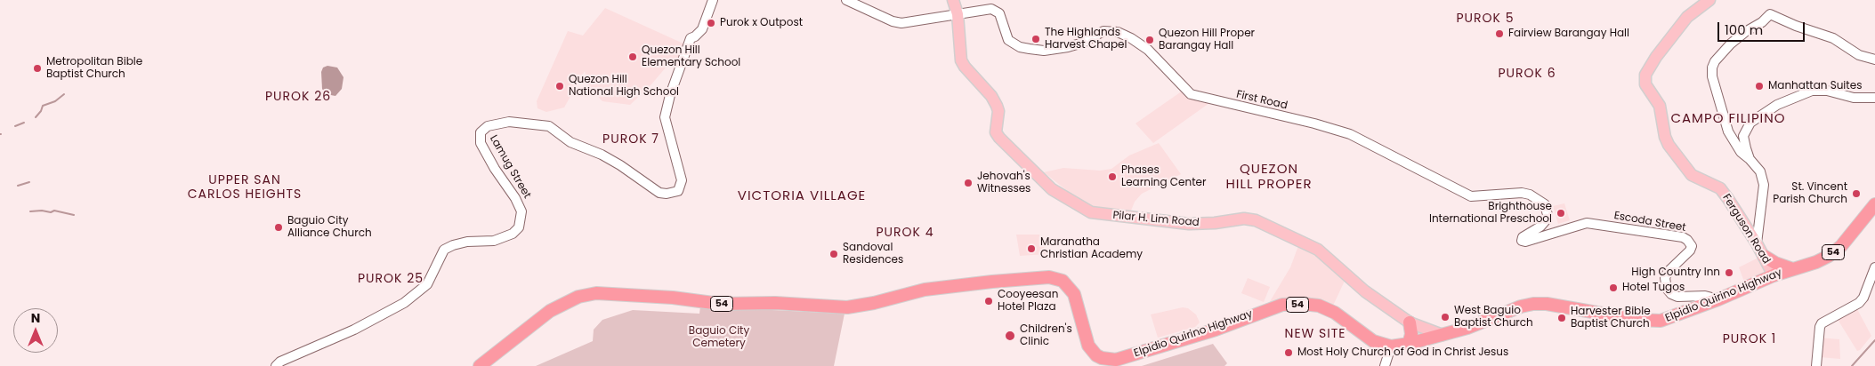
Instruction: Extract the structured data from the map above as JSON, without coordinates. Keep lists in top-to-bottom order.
{
  "streets": {
    "highway": ["54", "Elpidio Quirino Highway"],
    "main road": ["Pilar H. Lim Road", "Ferguson Road"],
    "street": ["First Road", "Lamug Street", "Escoda Street"]
  },
  "crossings": [
    ["First Road", "Pilar H. Lim Road"],
    ["First Road", "Escoda Street"],
    ["Pilar H. Lim Road", "Elpidio Quirino Highway"],
    ["Escoda Street", "Elpidio Quirino Highway"],
    ["Ferguson Road", "Elpidio Quirino Highway"]
  ],
  "districts": [
    "PUROK 5",
    "PUROK 6",
    "PUROK 26",
    "CAMPO FILIPINO",
    "PUROK 7",
    "QUEZON HILL PROPER",
    "UPPER SAN CARLOS HEIGHTS",
    "VICTORIA VILLAGE",
    "PUROK 4",
    "PUROK 25",
    "NEW SITE",
    "PUROK 1"
  ],
  "parks": ["Baguio City Cemetery"],
  "places": [
    "Purok x Outpost",
    "Fairview Barangay Hall",
    "The Highlands Harvest Chapel",
    "Quezon Hill Proper Barangay Hall",
    "Quezon Hill Elementary School",
    "Metropolitan Bible Baptist Church",
    "Quezon Hill National High School",
    "Manhattan Suites",
    "Phases Learning Center",
    "Jehovah's Witnesses",
    "St. Vincent Parish Church",
    "Brighthouse International Preschool",
    "Baguio City Alliance Church",
    "Maranatha Christian Academy",
    "Sandoval Residences",
    "High Country Inn",
    "Hotel Tugos",
    "Cooyeesan Hotel Plaza",
    "West Baguio Baptist Church",
    "Harvester Bible Baptist Church",
    "Children's Clinic",
    "Most Holy Church of God in Christ Jesus"
  ],
  "scale_bar": "100 m",
  "north": "top"
}
